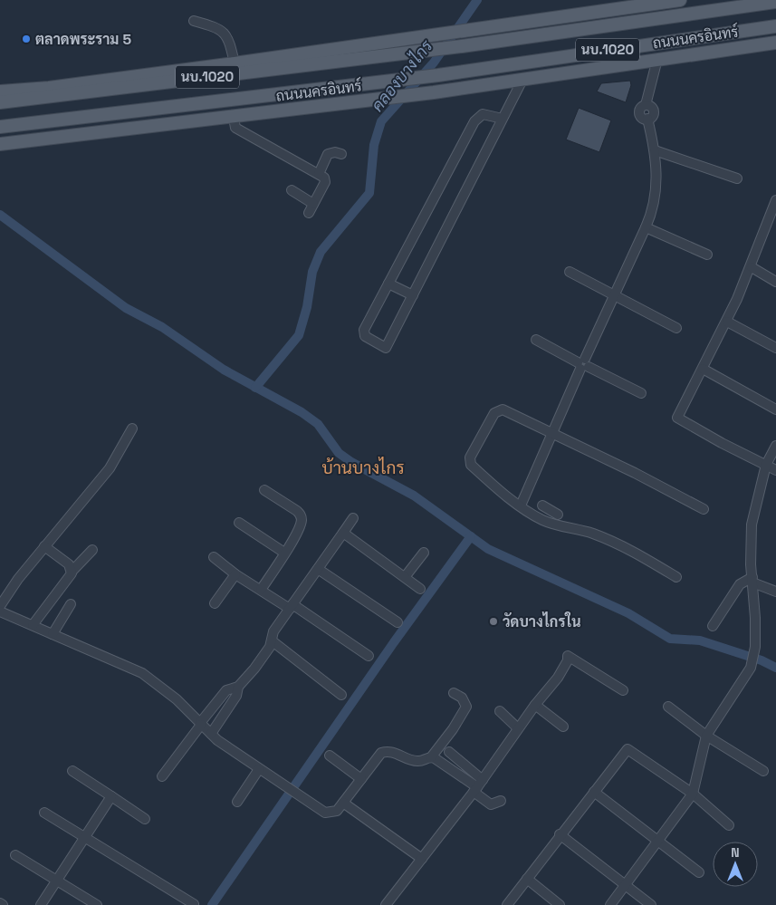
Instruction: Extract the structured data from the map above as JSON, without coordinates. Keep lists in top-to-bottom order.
{
  "streets": {
    "main road": ["ถนนนครอินทร์", "นบ.1020"]
  },
  "districts": ["บ้านบางไกร"],
  "water": ["คลองบางไกร"],
  "places": ["ตลาดพระราม 5", "วัดบางไกรใน"],
  "north": "top"
}
